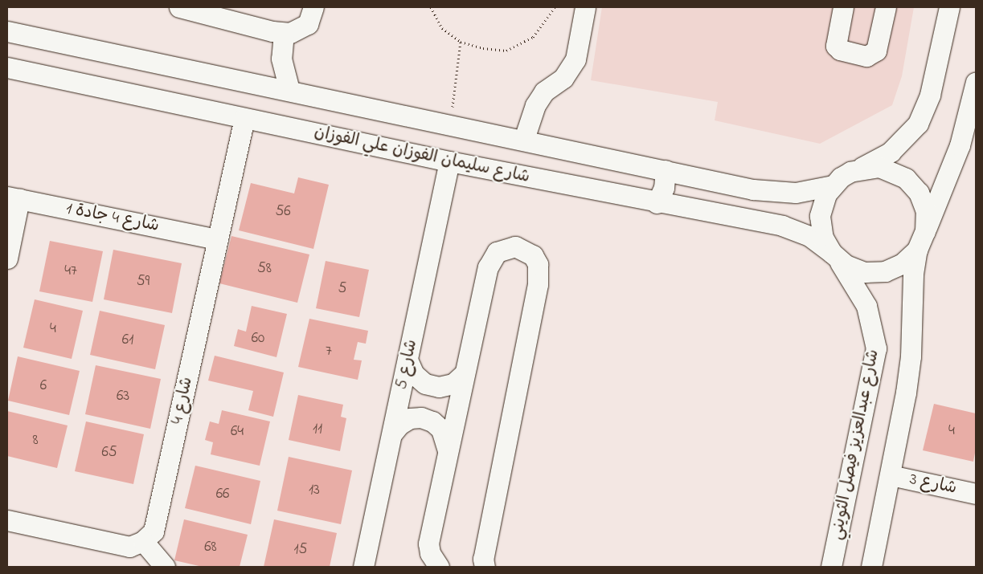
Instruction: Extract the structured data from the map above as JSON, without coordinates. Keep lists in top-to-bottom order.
{
  "streets": {
    "street": [
      "شارع سليمان الفوزان علي الفوزان",
      "شارع 4 جادة 1",
      "شارع 5",
      "شارع 4",
      "شارع عبدالعزيز فيصل الثويني",
      "شارع 3"
    ]
  },
  "crossings": [
    ["شارع سليمان الفوزان علي الفوزان", "شارع 5"],
    ["شارع سليمان الفوزان علي الفوزان", "شارع 4"],
    ["شارع سليمان الفوزان علي الفوزان", "شارع عبدالعزيز فيصل الثويني"],
    ["شارع 4 جادة 1", "شارع 4"]
  ],
  "house_numbers": [
    "56",
    "58",
    "47",
    "59",
    "5",
    "4",
    "60",
    "61",
    "7",
    "6",
    "63",
    "11",
    "4",
    "64",
    "8",
    "65",
    "13",
    "66",
    "68",
    "15"
  ]
}
